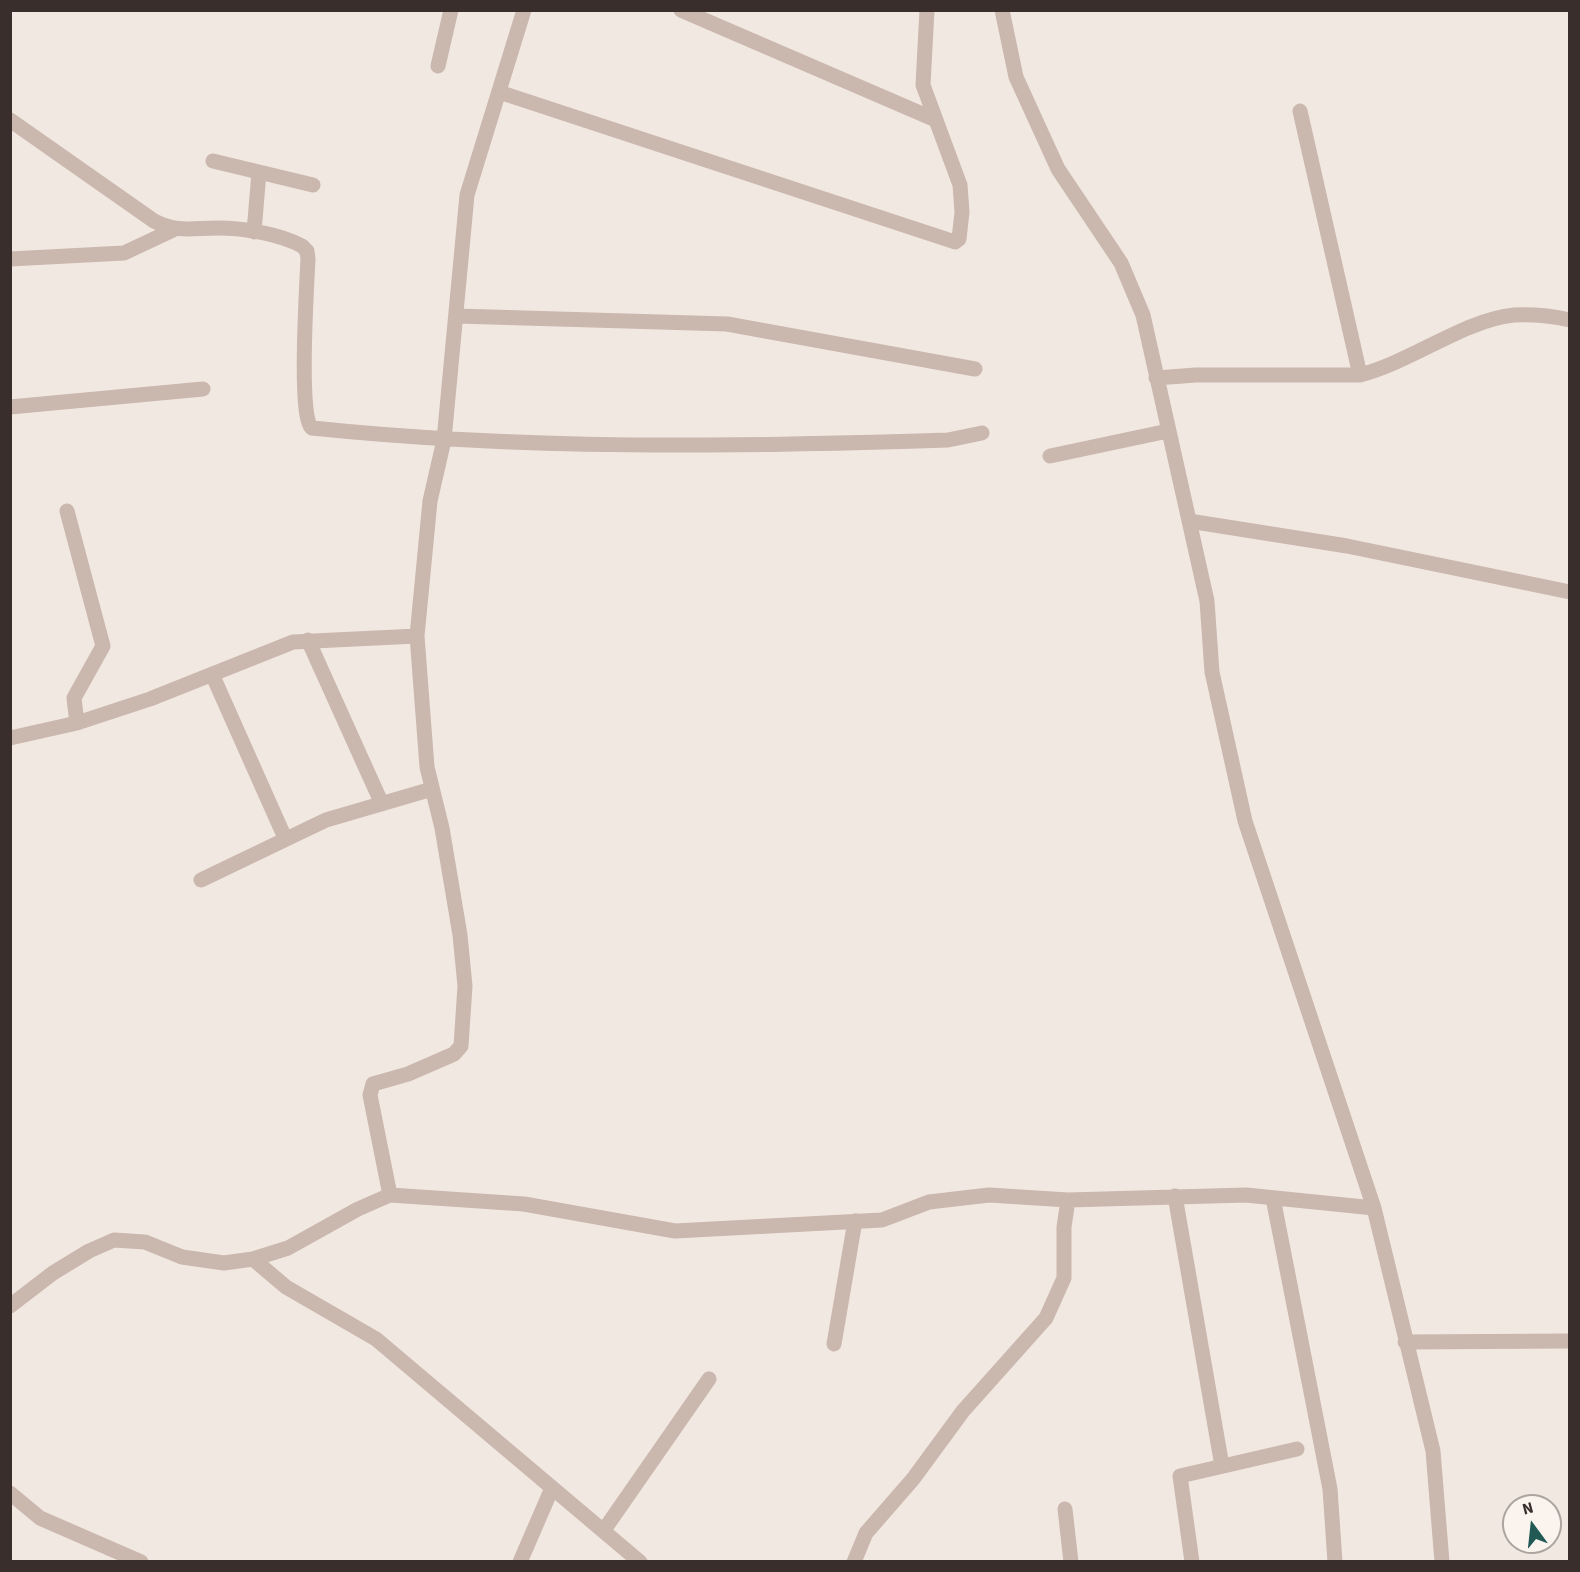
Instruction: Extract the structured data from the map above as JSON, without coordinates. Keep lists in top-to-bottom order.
{
  "north": "top"
}
